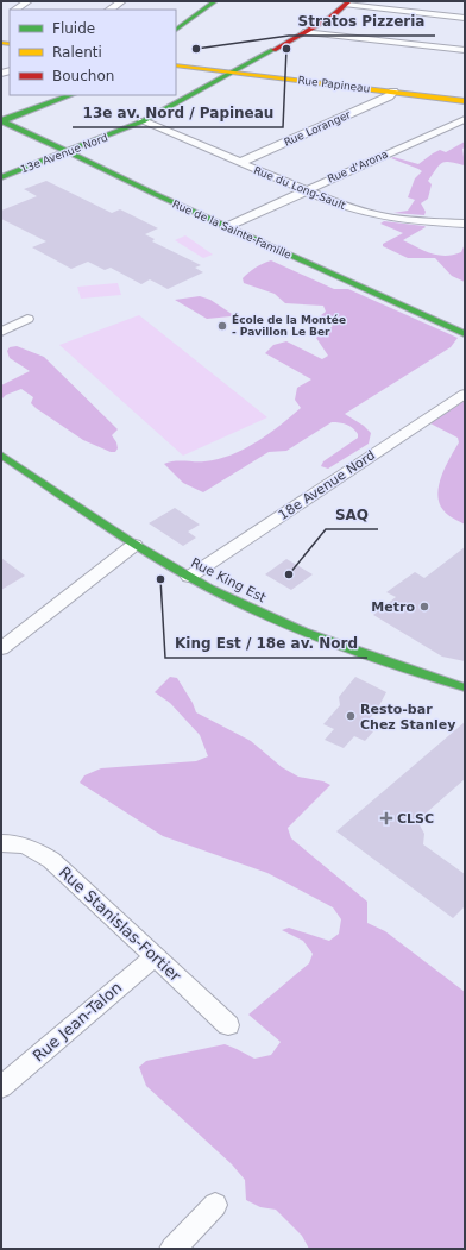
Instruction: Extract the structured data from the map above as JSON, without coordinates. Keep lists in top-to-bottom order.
{
  "streets": {
    "main road": [
      "Rue Papineau",
      "13e Avenue Nord",
      "Rue de la Sainte-Famille",
      "Rue King Est"
    ],
    "street": [
      "Rue Loranger",
      "Rue d'Arona",
      "Rue du Long-Sault",
      "18e Avenue Nord",
      "Rue Stanislas-Fortier",
      "Rue Jean-Talon"
    ]
  },
  "crossings": [
    ["Rue Papineau", "Rue Loranger"],
    ["Rue Papineau", "13e Avenue Nord"],
    ["Rue Loranger", "Rue du Long-Sault"],
    ["13e Avenue Nord", "Rue du Long-Sault"],
    ["13e Avenue Nord", "Rue de la Sainte-Famille"],
    ["Rue d'Arona", "Rue du Long-Sault"],
    ["Rue d'Arona", "Rue de la Sainte-Famille"],
    ["18e Avenue Nord", "Rue King Est"],
    ["Rue Stanislas-Fortier", "Rue Jean-Talon"]
  ],
  "places": {
    "other": [
      "Stratos Pizzeria",
      "13e av. Nord / Papineau",
      "École de la Montée - Pavillon Le Ber",
      "SAQ",
      "King Est / 18e av. Nord",
      "Metro",
      "Resto-bar Chez Stanley"
    ],
    "health": ["CLSC"]
  },
  "legend": ["Fluide", "Ralenti", "Bouchon"]
}
